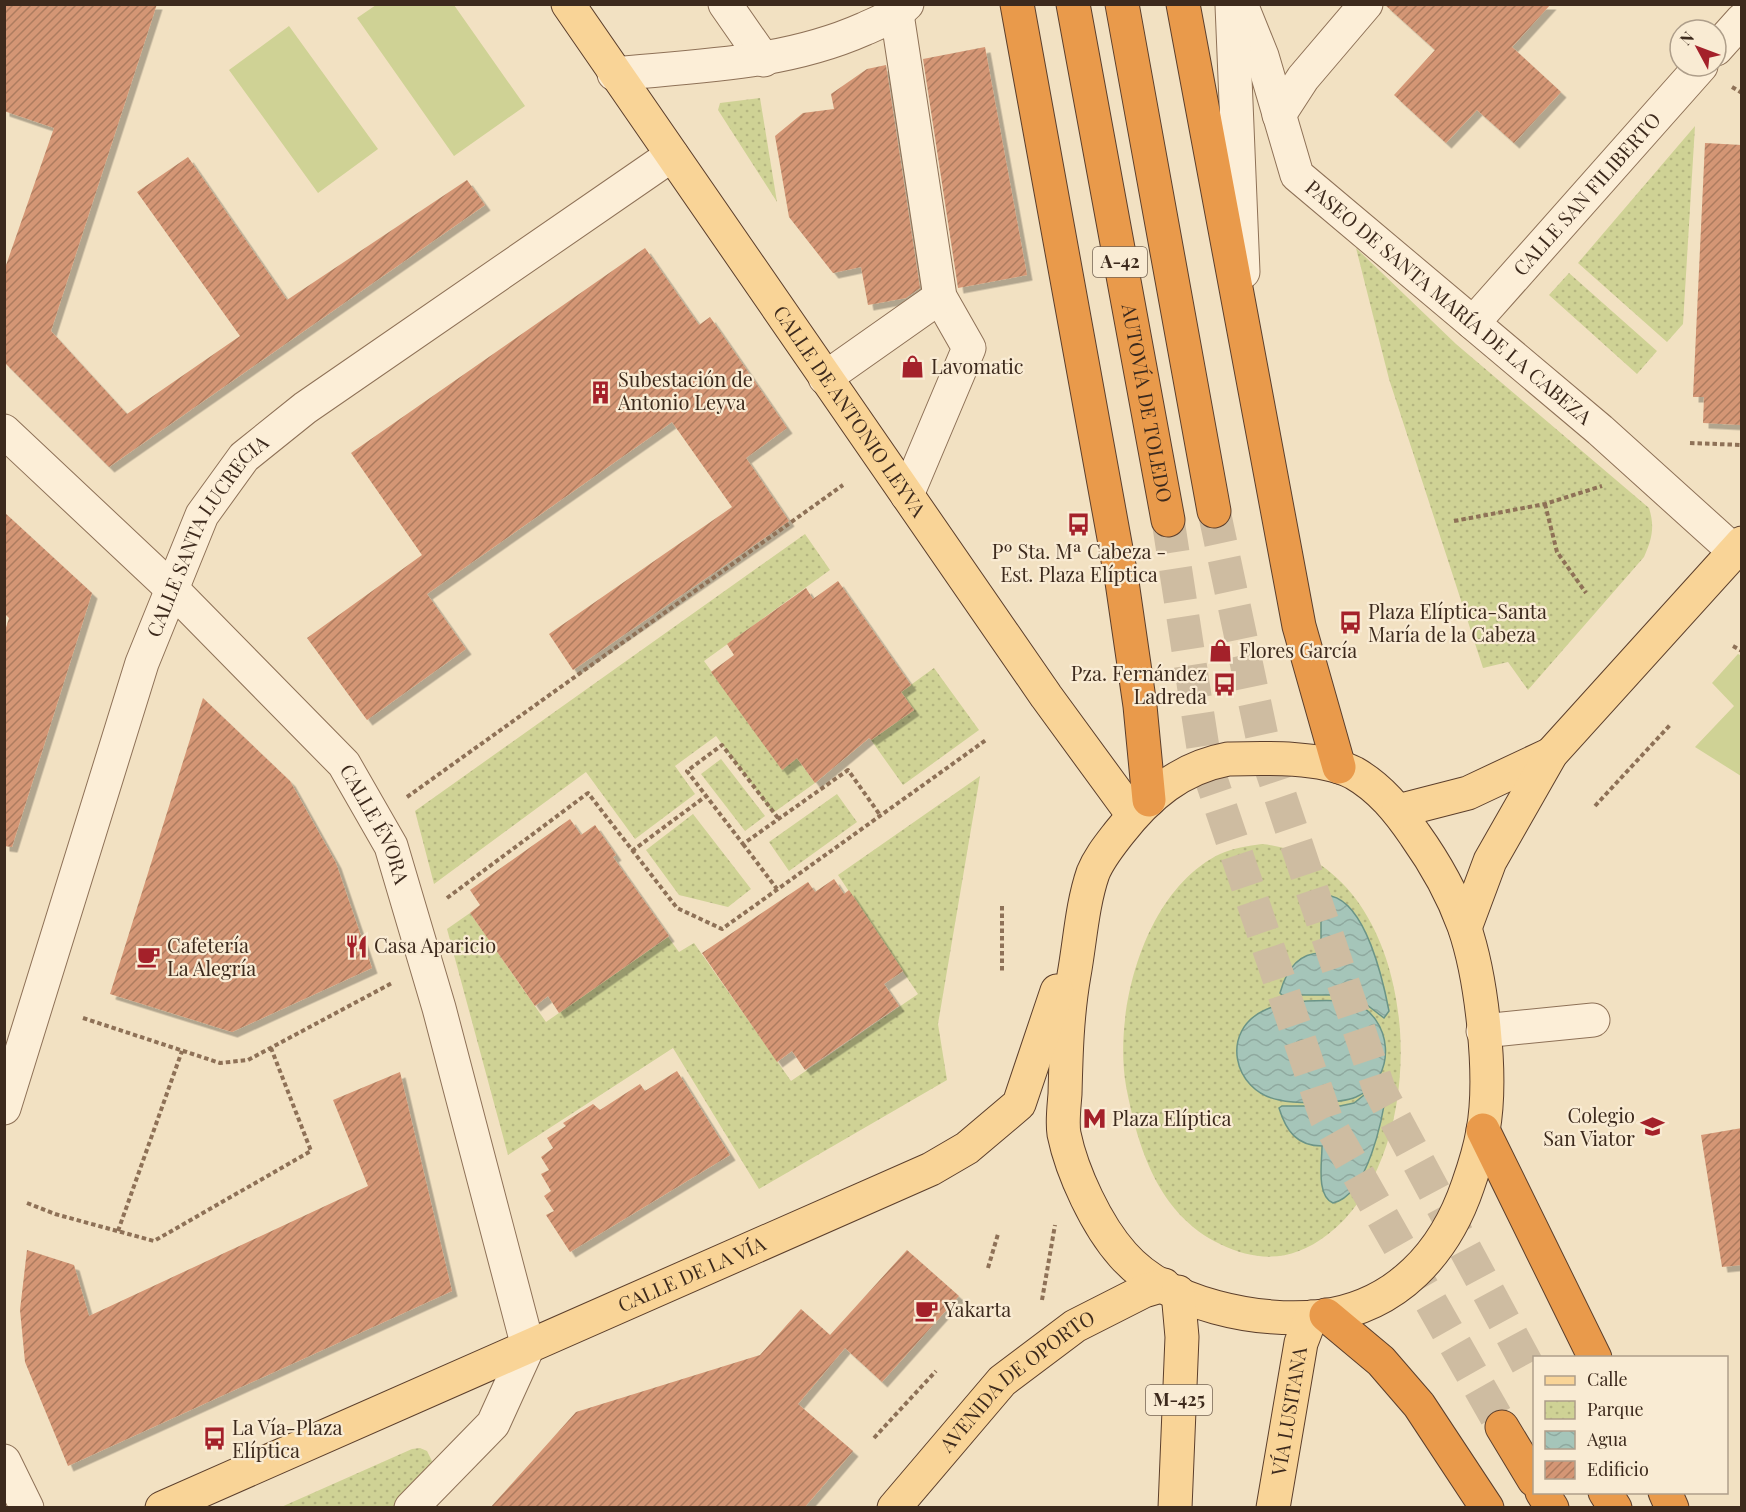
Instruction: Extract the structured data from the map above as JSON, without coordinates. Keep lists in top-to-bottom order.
{
  "streets": {
    "highway": ["A-42", "AUTOVÍA DE TOLEDO"],
    "main road": [
      "CALLE DE ANTONIO LEYVA",
      "CALLE DE LA VÍA",
      "AVENIDA DE OPORTO",
      "M-425",
      "VÍA LUSITANA"
    ],
    "street": [
      "CALLE SAN FILIBERTO",
      "PASEO DE SANTA MARÍA DE LA CABEZA",
      "CALLE SANTA LUCRECIA",
      "CALLE ÉVORA"
    ]
  },
  "crossings": [
    ["CALLE SAN FILIBERTO", "PASEO DE SANTA MARÍA DE LA CABEZA"],
    ["CALLE DE ANTONIO LEYVA", "CALLE SANTA LUCRECIA"],
    ["CALLE SANTA LUCRECIA", "CALLE ÉVORA"],
    ["CALLE ÉVORA", "CALLE DE LA VÍA"],
    ["AVENIDA DE OPORTO", "M-425"]
  ],
  "places": {
    "shop": ["Lavomatic", "Flores García"],
    "building": ["Subestación de Antonio Leyva"],
    "bus stop": [
      "Pº Sta. Mª Cabeza - Est. Plaza Elíptica",
      "Plaza Elíptica-Santa María de la Cabeza",
      "Pza. Fernández Ladreda",
      "La Vía-Plaza Elíptica"
    ],
    "restaurant": ["Casa Aparicio"],
    "cafe": ["Cafetería La Alegría", "Yakarta"],
    "metro station": ["Plaza Elíptica"],
    "school or university": ["Colegio San Viator"]
  },
  "legend": [
    "Calle",
    "Parque",
    "Agua",
    "Edificio"
  ],
  "north": "top left"
}
